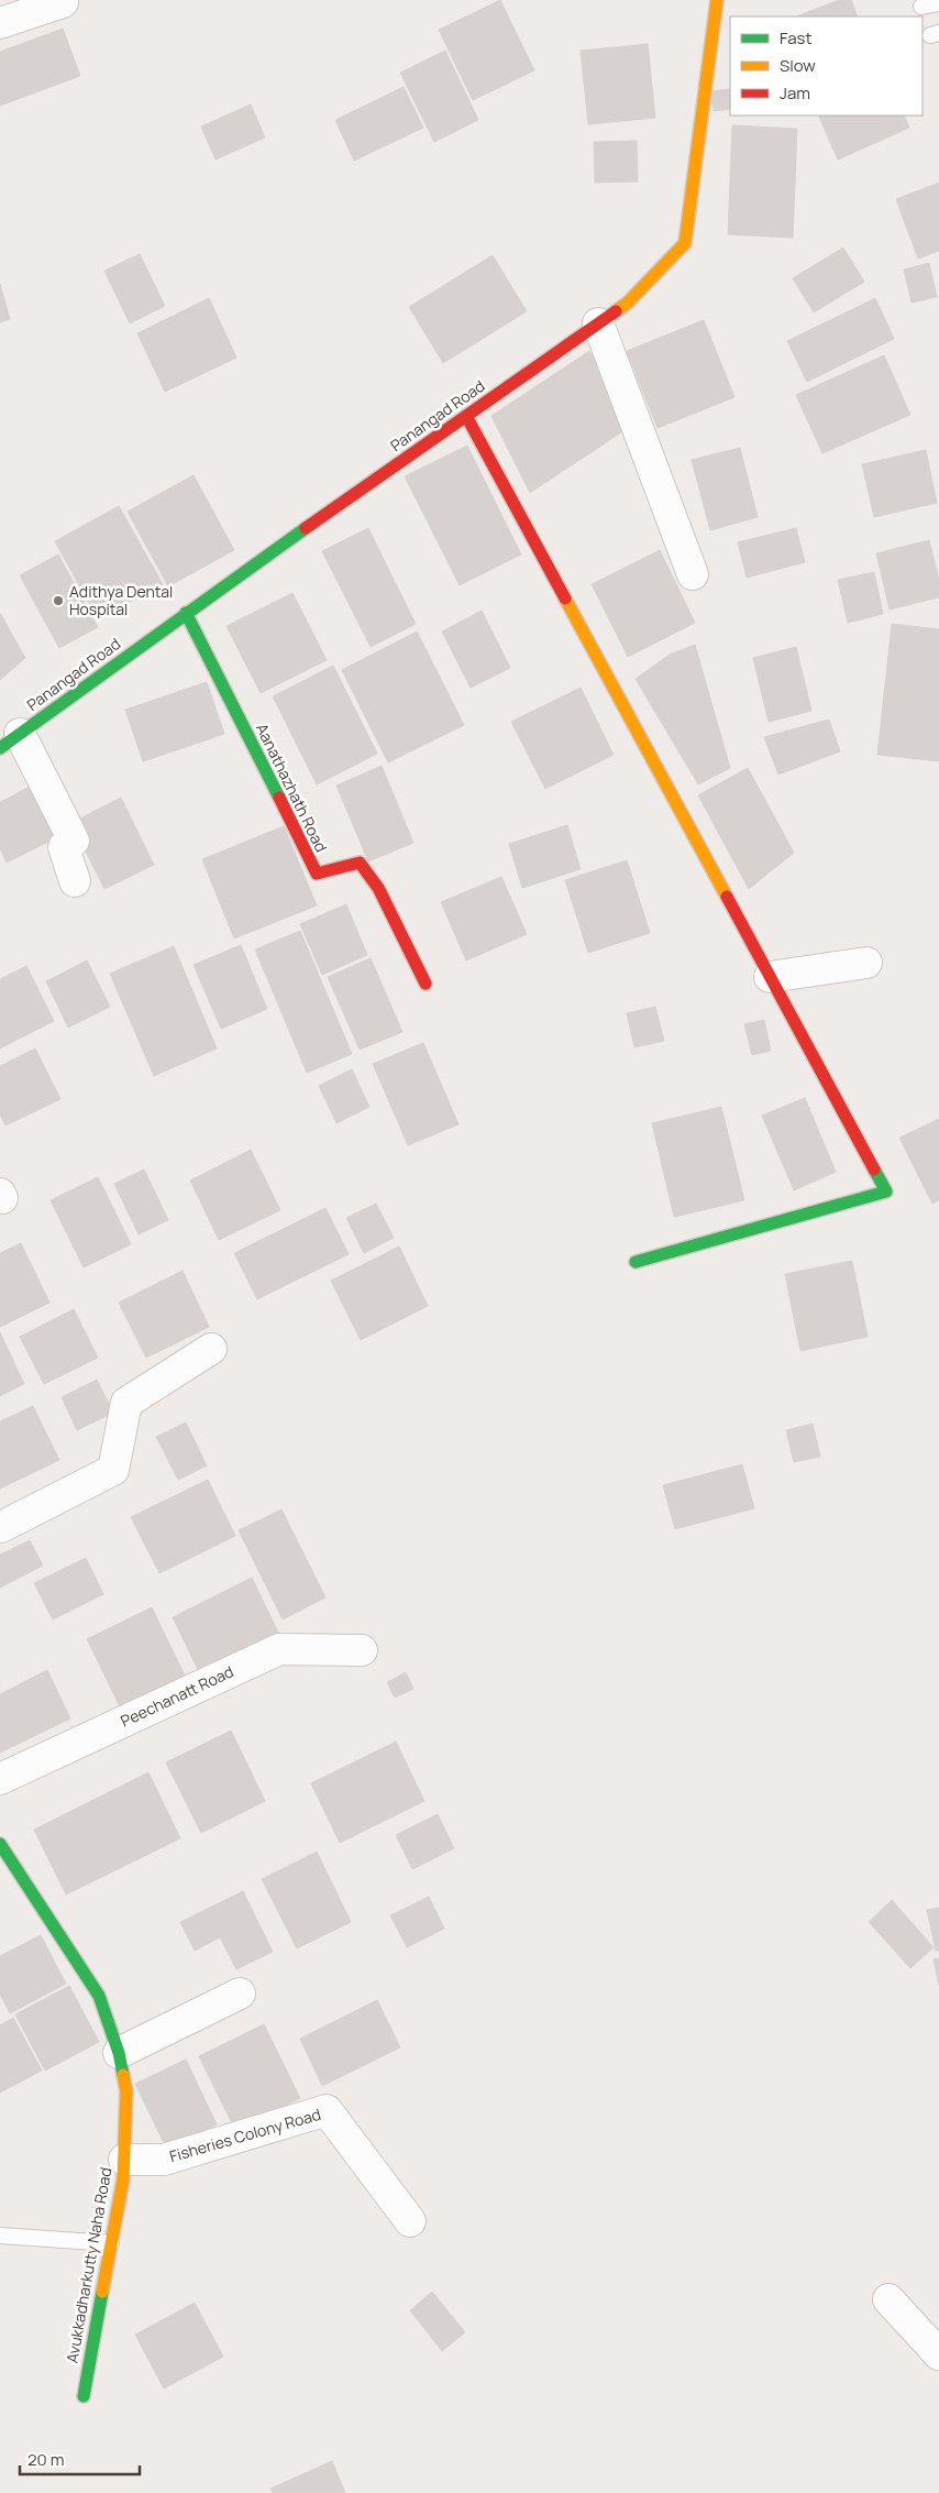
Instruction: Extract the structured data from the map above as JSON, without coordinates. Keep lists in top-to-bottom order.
{
  "streets": {
    "street": [
      "Panangad Road",
      "Aanathazhath Road",
      "Peechanatt Road",
      "Fisheries Colony Road",
      "Avukkadharkutty Naha Road"
    ]
  },
  "crossings": [
    ["Panangad Road", "Aanathazhath Road"],
    ["Fisheries Colony Road", "Avukkadharkutty Naha Road"]
  ],
  "places": ["Adithya Dental Hospital"],
  "legend": ["Fast", "Slow", "Jam"],
  "scale_bar": "20 m"
}
